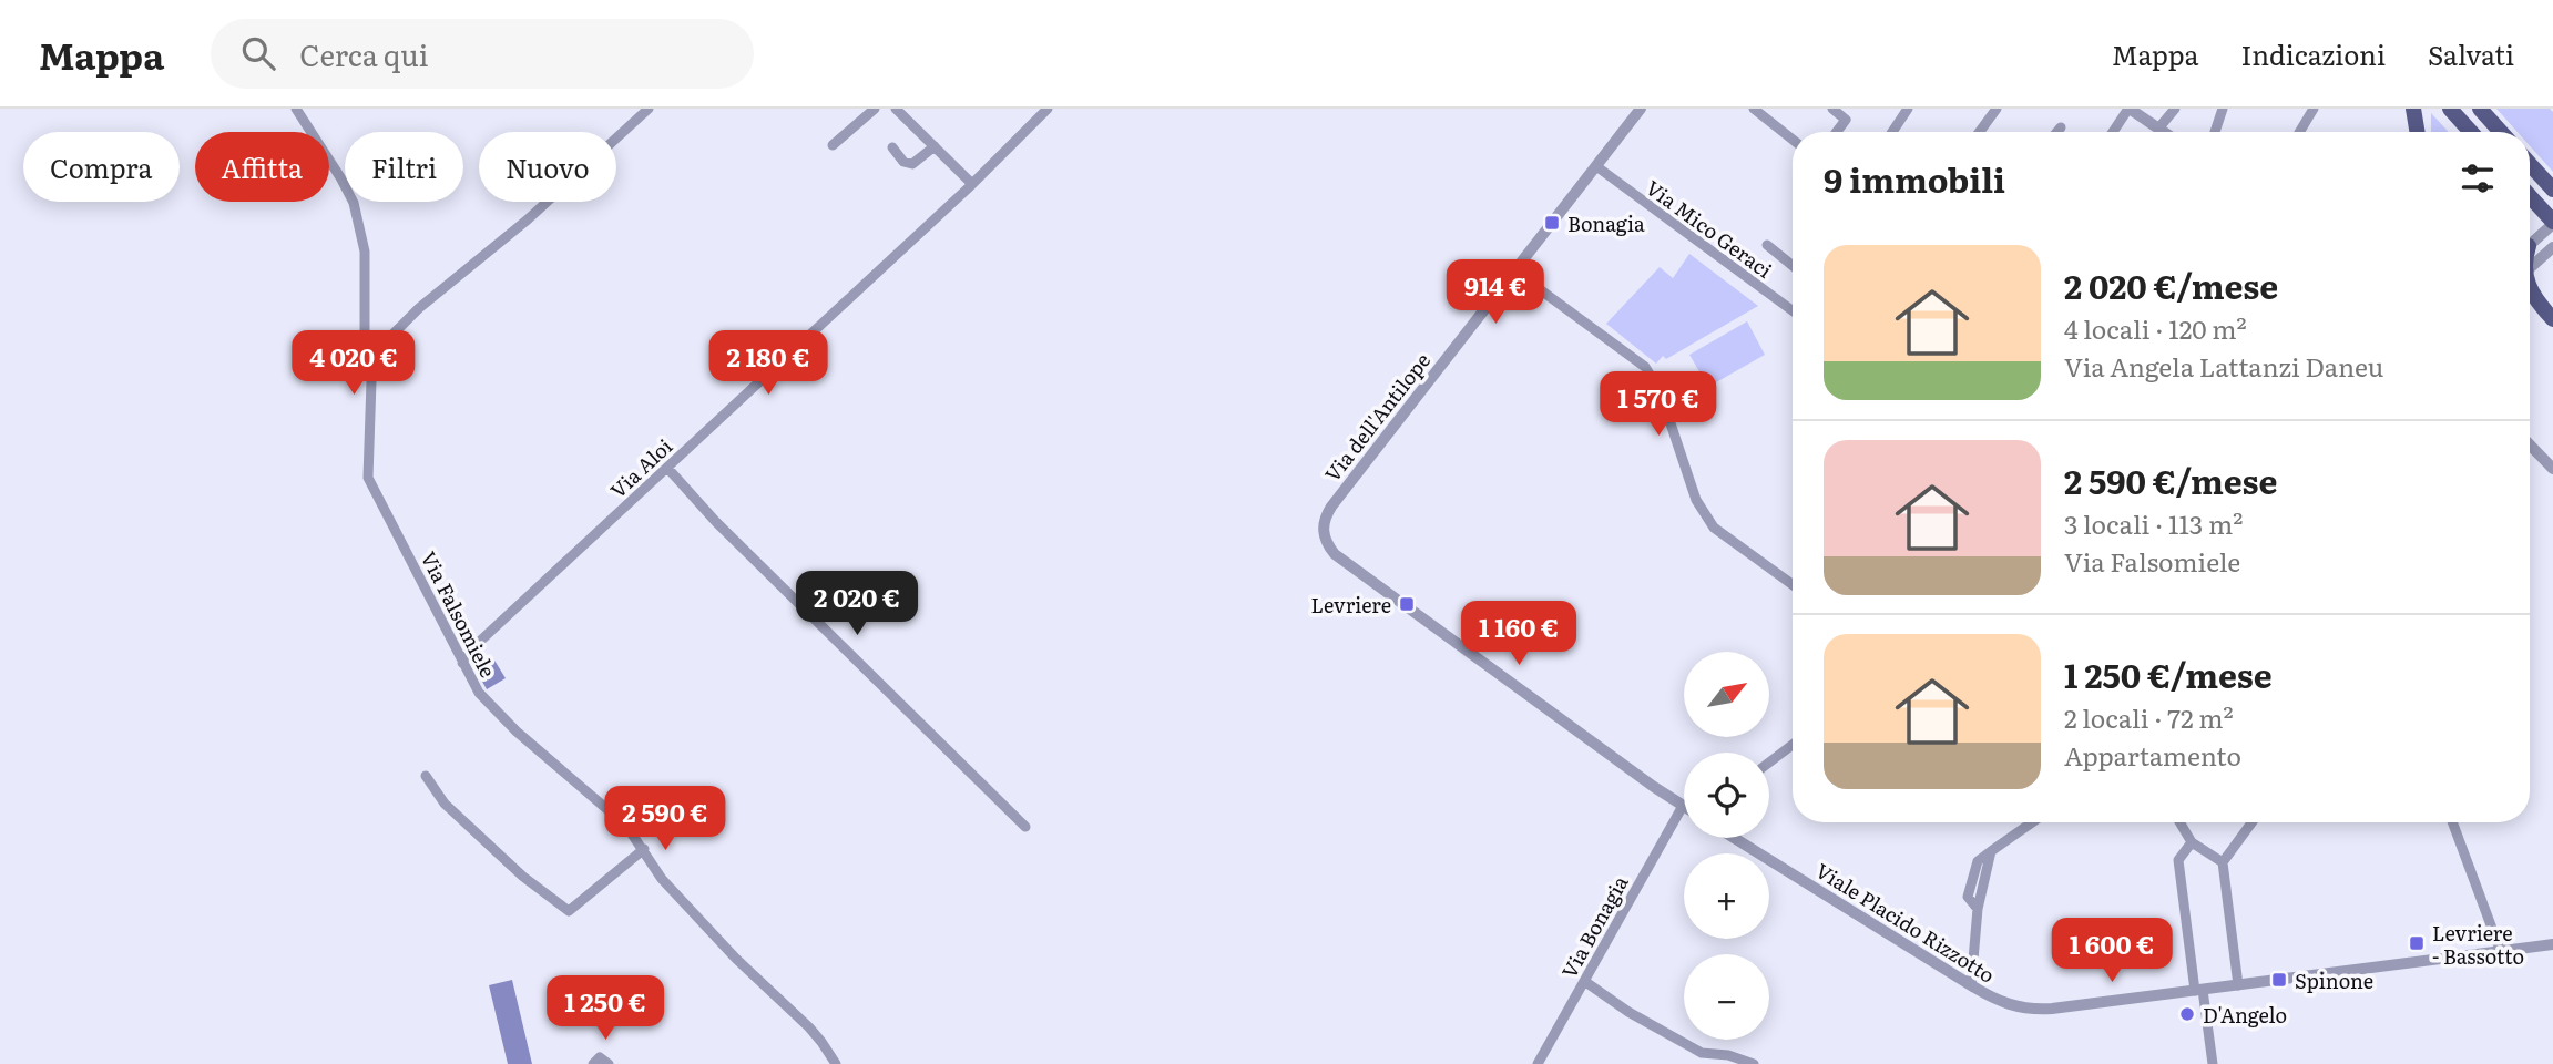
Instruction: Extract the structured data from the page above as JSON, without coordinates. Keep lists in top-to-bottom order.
{
  "streets": {
    "street": [
      "Via Mico Geraci",
      "Via dell'Antilope",
      "Via Aloi",
      "Via Falsomiele",
      "Viale Placido Rizzotto",
      "Via Bonagia"
    ]
  },
  "crossings": [
    ["Via Mico Geraci", "Via dell'Antilope"],
    ["Via dell'Antilope", "Via Bonagia"],
    ["Via Aloi", "Via Falsomiele"]
  ],
  "places": {
    "transit": [
      "Bonagia",
      "Levriere",
      "Levriere - Bassotto",
      "Spinone"
    ],
    "other": ["D'Angelo"]
  },
  "north": "top right",
  "page": {
    "header": "Mappa",
    "search": "Cerca qui",
    "nav": ["Mappa", "Indicazioni", "Salvati"],
    "chip": [
      "Compra",
      "Affitta",
      "Filtri",
      "Nuovo"
    ],
    "heading": "9 immobili",
    "list": [
      {
        "name": "2 020 €/mese",
        "note": "4 locali · 120 m² · Via Angela Lattanzi Daneu"
      },
      {
        "name": "2 590 €/mese",
        "note": "3 locali · 113 m² · Via Falsomiele"
      },
      {
        "name": "1 250 €/mese",
        "note": "2 locali · 72 m² · Appartamento"
      }
    ],
    "price": [
      "914 €",
      "4 020 €",
      "2 180 €",
      "1 570 €",
      "2 020 €",
      "1 160 €",
      "2 590 €",
      "1 600 €",
      "1 250 €"
    ],
    "map_buttons": ["+", "−"]
  }
}
